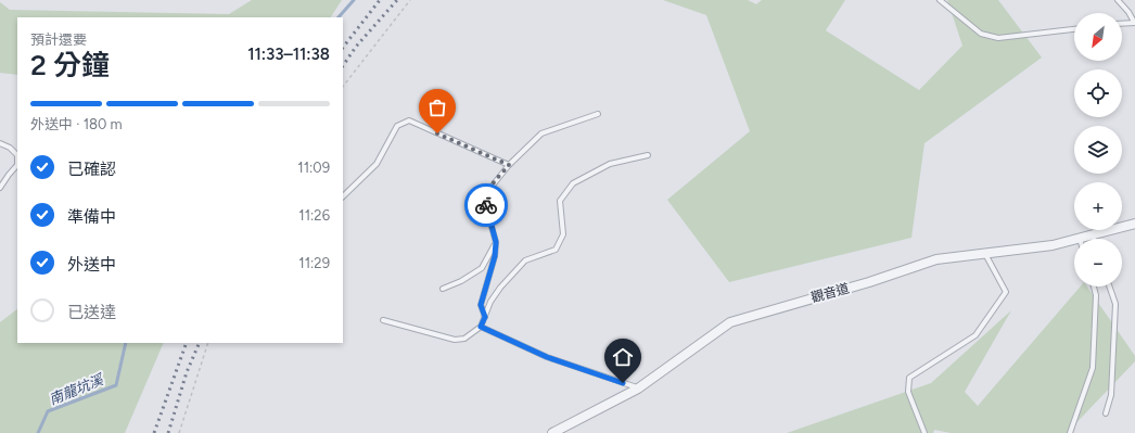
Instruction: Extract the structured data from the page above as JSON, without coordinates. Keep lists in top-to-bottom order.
{
  "streets": {
    "street": ["觀音道"]
  },
  "water": ["南龍坑溪"],
  "north": "bottom left",
  "page": {
    "map_buttons": ["+", "−"],
    "heading": ["2 分鐘", "預計還要", "11:33–11:38"],
    "bar": "外送中 · 180 m",
    "list": [
      ["已確認", "11:09"],
      ["準備中", "11:26"],
      ["外送中", "11:29"],
      "已送達"
    ]
  }
}
